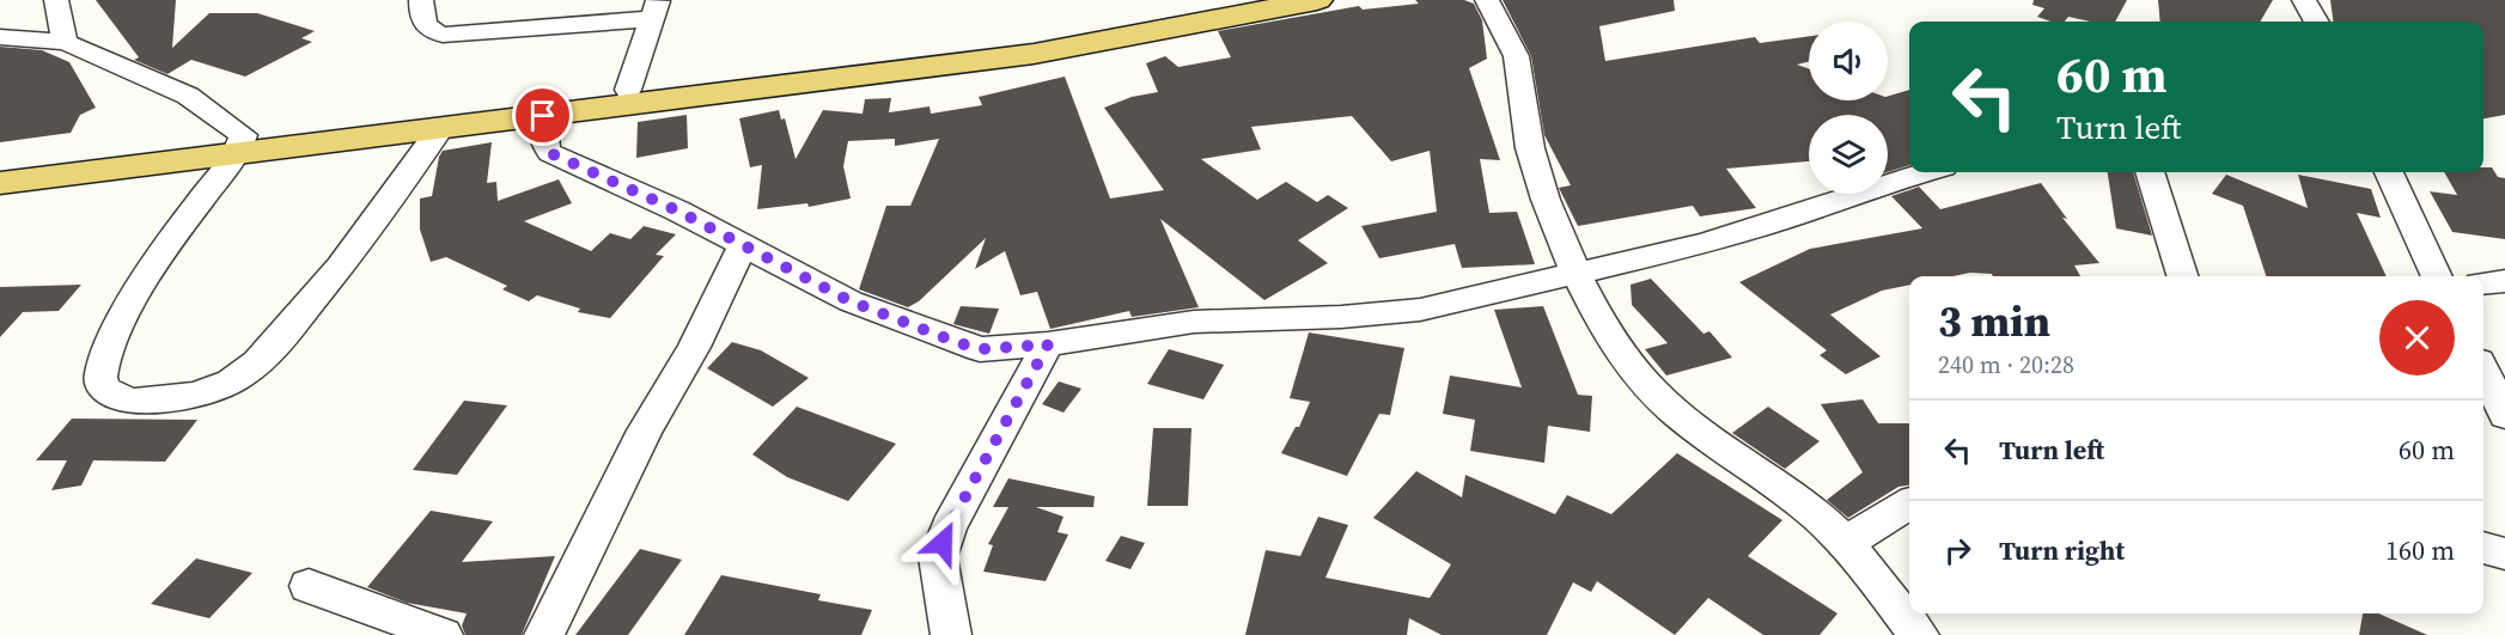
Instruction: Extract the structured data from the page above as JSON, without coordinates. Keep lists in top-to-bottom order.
{
  "page": {
    "turn": ["60 m", "Turn left"],
    "heading": ["3 min", "240 m · 20:28"],
    "list": [
      {
        "name": "Turn left",
        "value": "60 m"
      },
      {
        "name": "Turn right",
        "value": "160 m"
      }
    ]
  }
}
